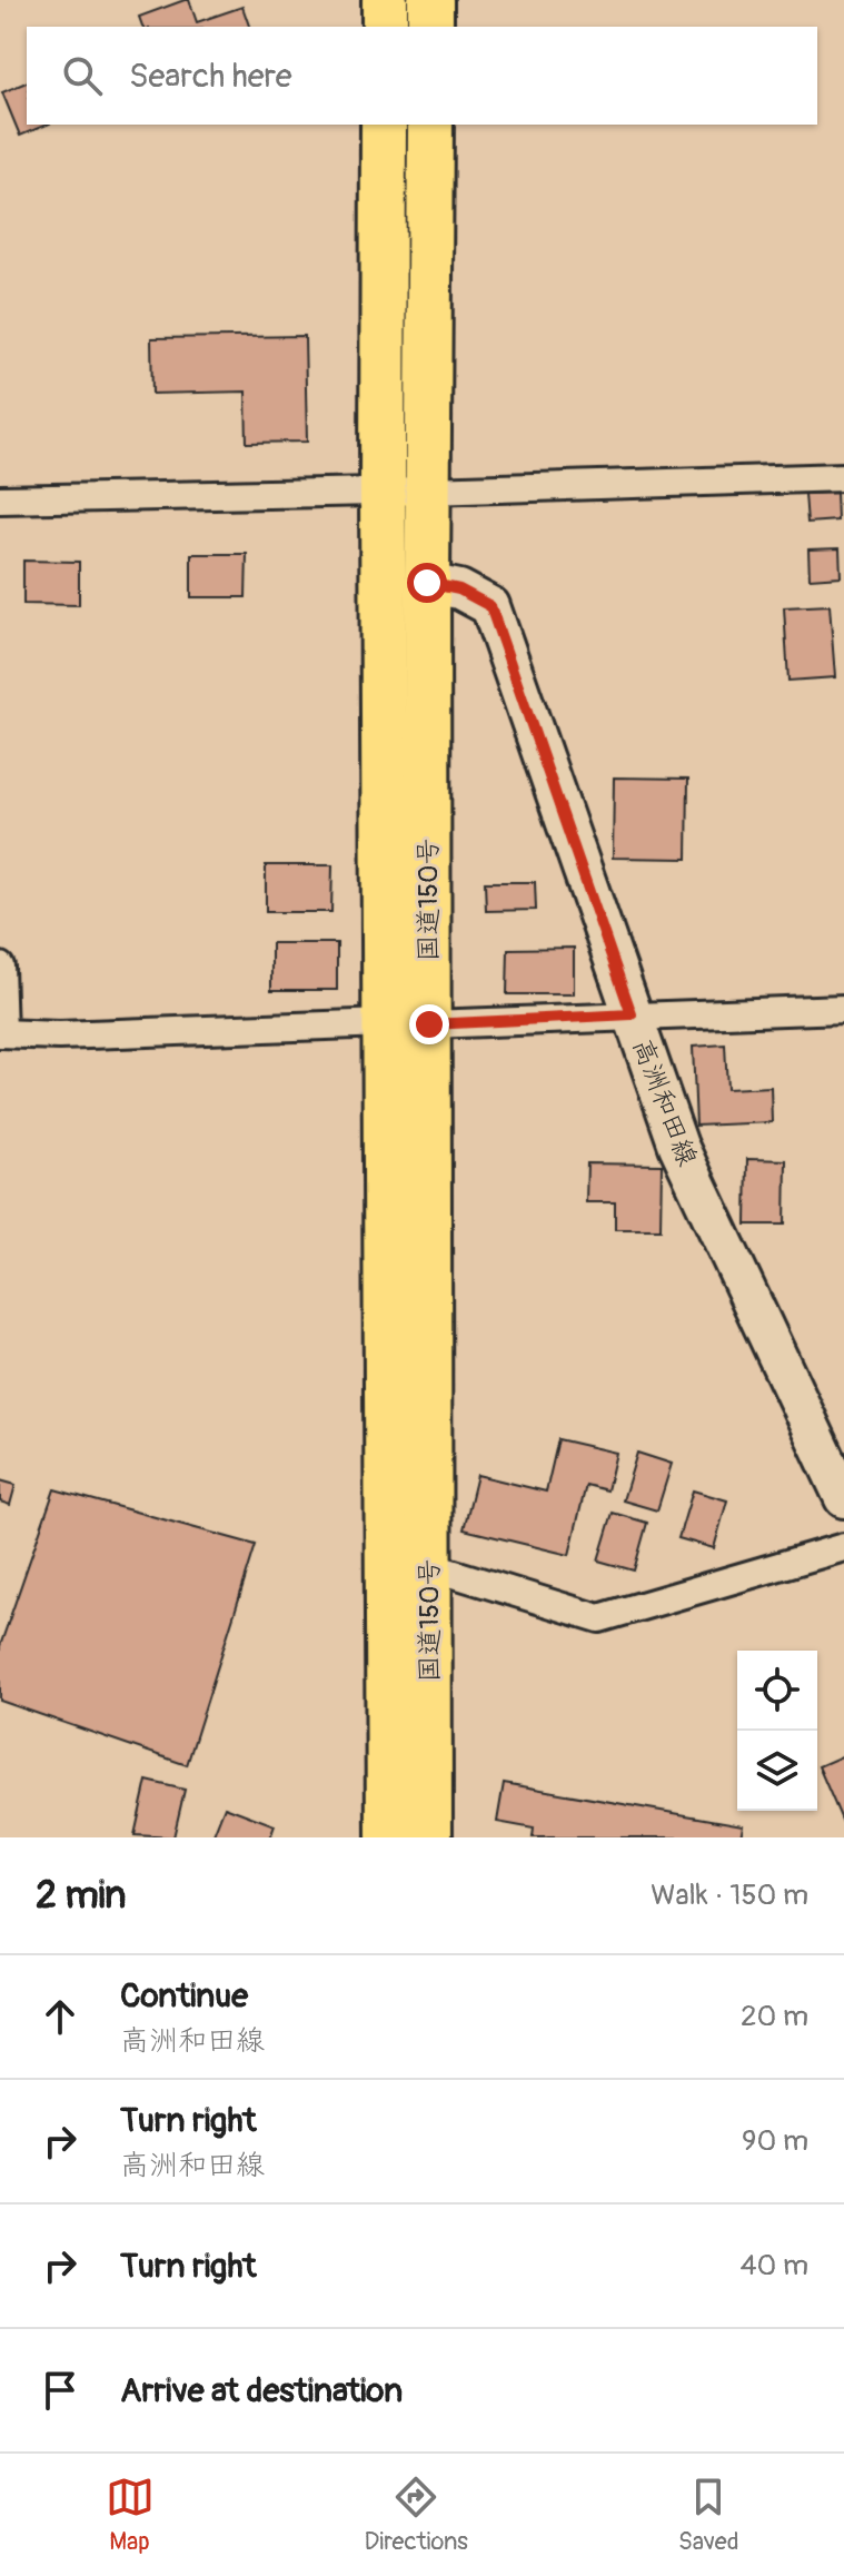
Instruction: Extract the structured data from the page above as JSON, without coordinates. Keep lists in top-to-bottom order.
{
  "streets": {
    "highway": ["国道150号"],
    "main road": ["高洲和田線"]
  },
  "crossings": [
    ["国道150号", "高洲和田線"]
  ],
  "page": {
    "search": "Search here",
    "heading": ["2 min", "Walk · 150 m"],
    "list": [
      ["Continue", "高洲和田線", "20 m"],
      ["Turn right", "高洲和田線", "90 m"],
      ["Turn right", "40 m"],
      "Arrive at destination"
    ],
    "nav": ["Map", "Directions", "Saved"]
  }
}
